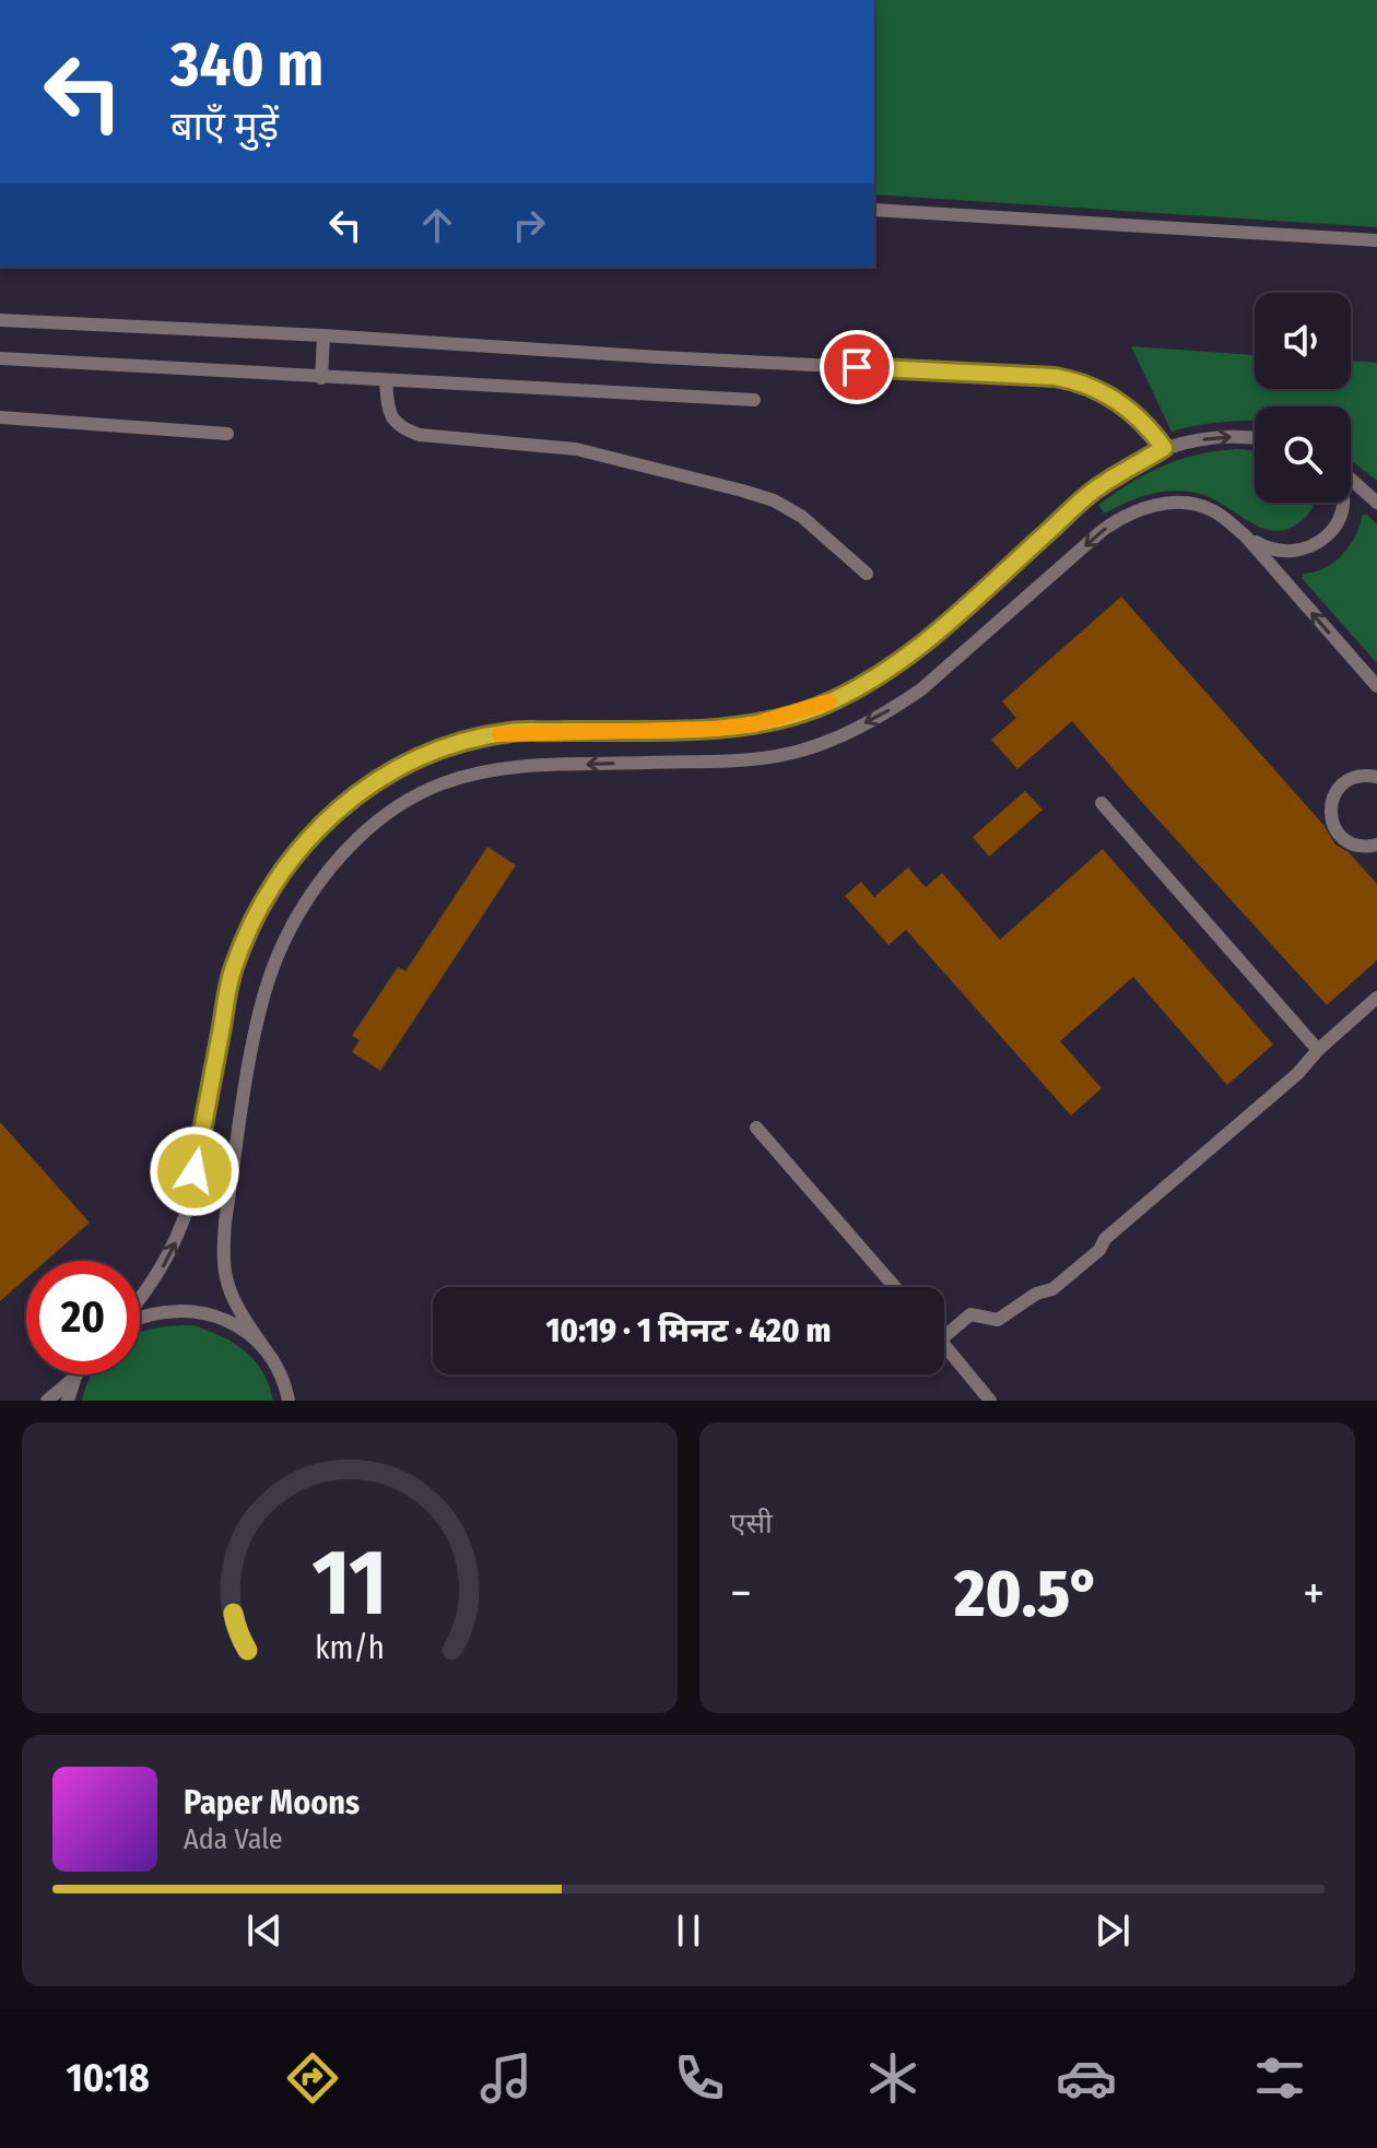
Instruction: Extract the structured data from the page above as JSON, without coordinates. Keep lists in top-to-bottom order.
{
  "page": {
    "turn": ["340 m", "बाएँ मुड़ें"],
    "limit": "20",
    "trip": "10:19 · 1 मिनट · 420 m",
    "tile": "एसी",
    "heat": ["−", "20.5°", "+"],
    "song": ["Paper Moons", "Ada Vale"],
    "tabs": "10:18",
    "gauge": ["11", "km/h"]
  }
}
